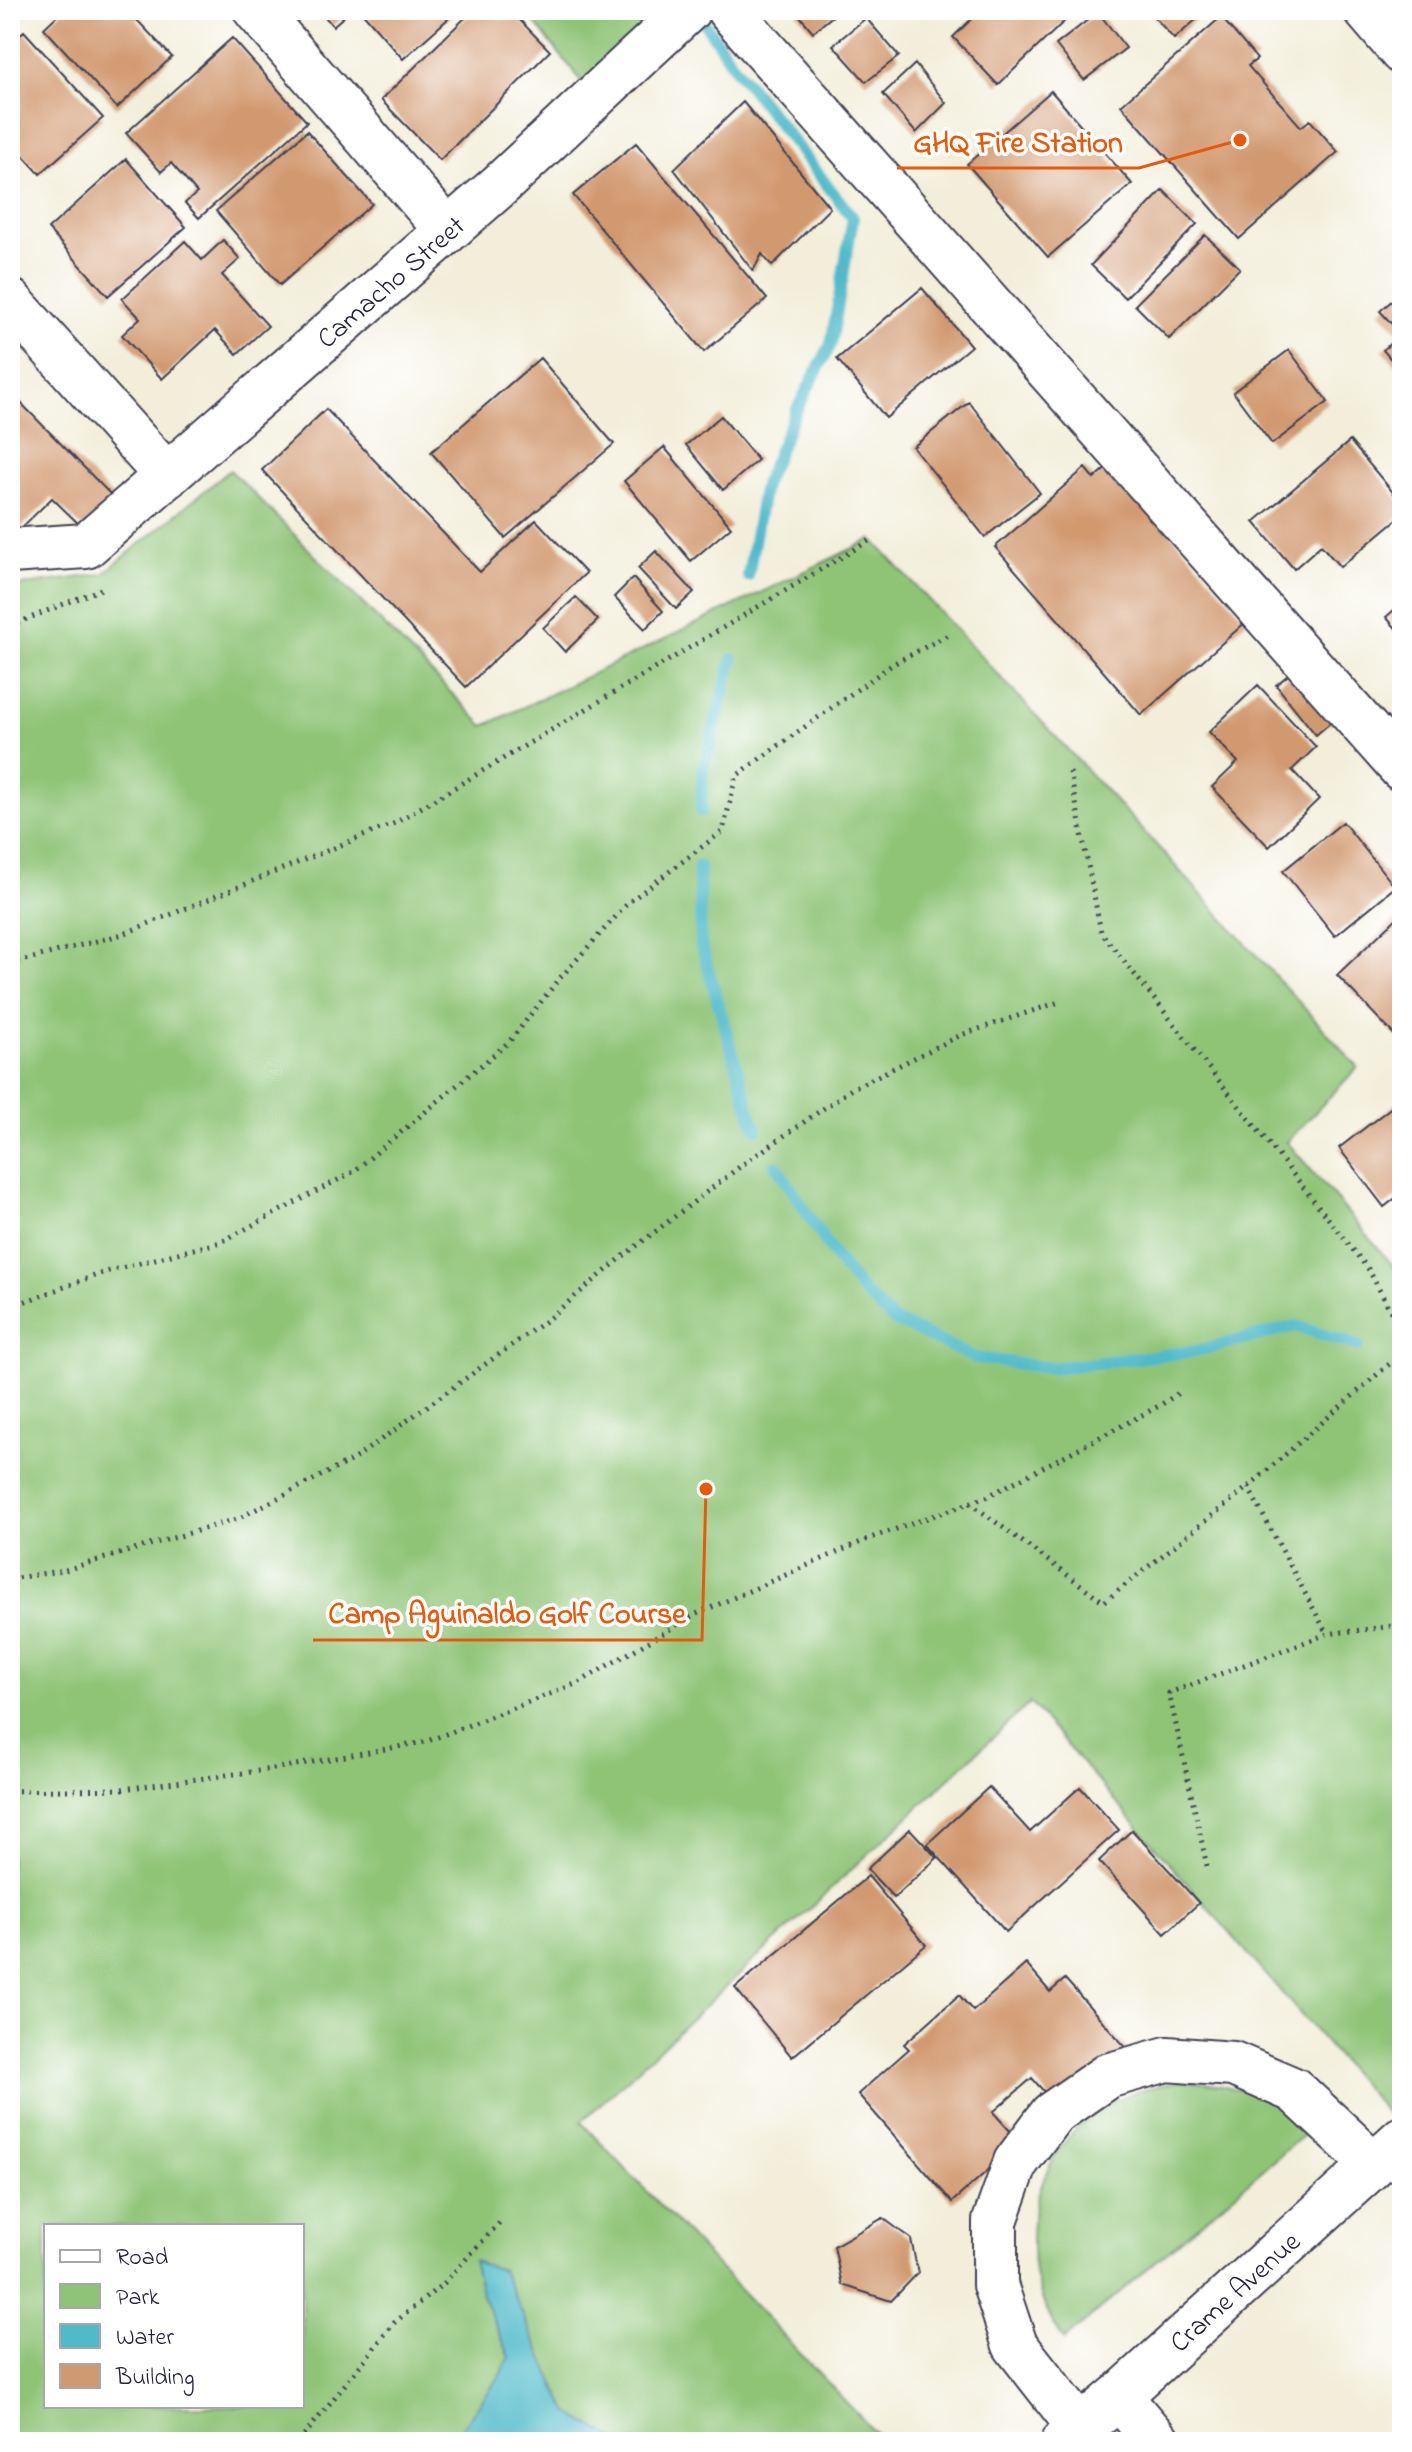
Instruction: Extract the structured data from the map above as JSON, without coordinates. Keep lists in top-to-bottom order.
{
  "streets": {
    "street": ["Camacho Street", "Crame Avenue"]
  },
  "places": ["GHQ Fire Station", "Camp Aguinaldo Golf Course"],
  "legend": [
    "Road",
    "Park",
    "Water",
    "Building"
  ]
}
